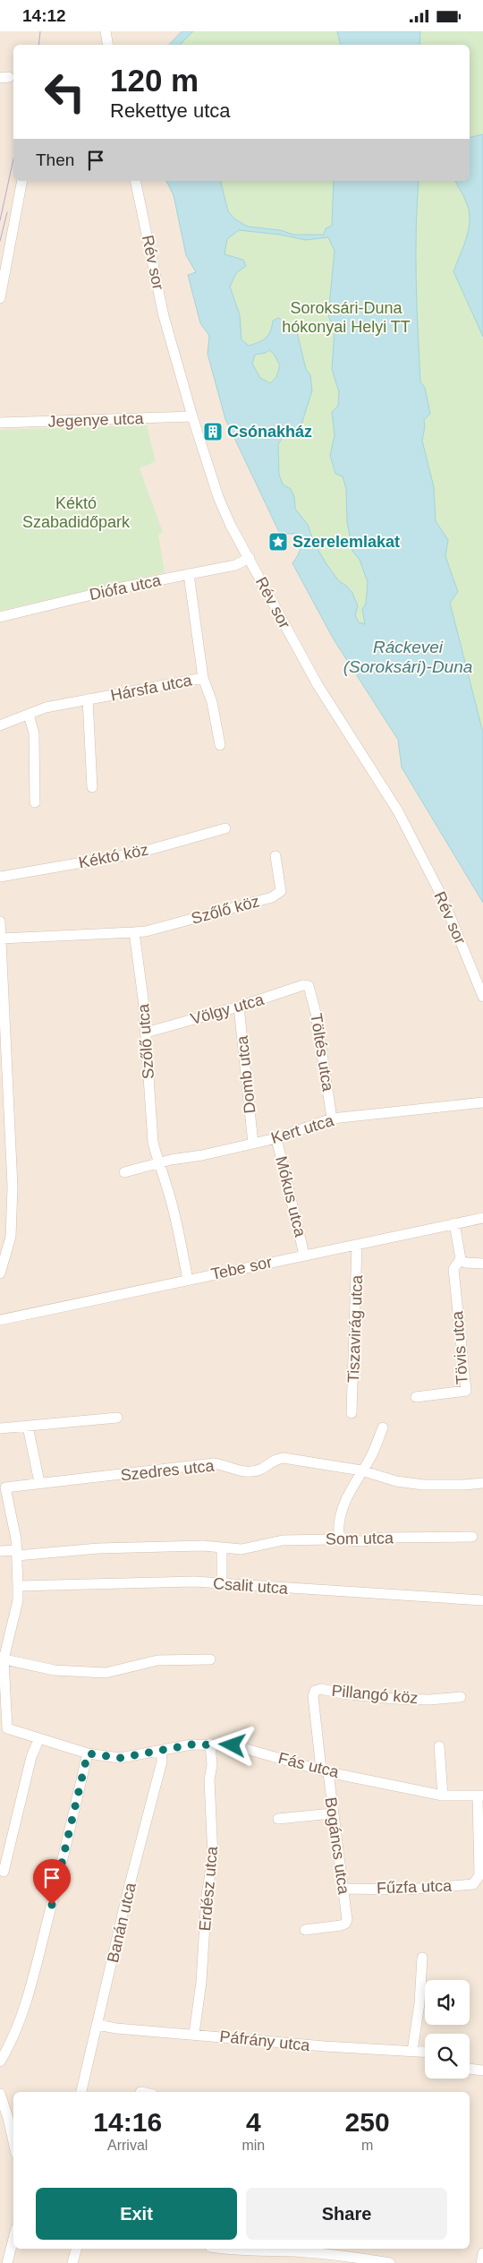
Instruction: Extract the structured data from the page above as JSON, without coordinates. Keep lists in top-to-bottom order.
{
  "streets": {
    "street": [
      "Rév sor",
      "Jegenye utca",
      "Diófa utca",
      "Hársfa utca",
      "Kéktó köz",
      "Szőlő köz",
      "Völgy utca",
      "Szőlő utca",
      "Töltés utca",
      "Domb utca",
      "Kert utca",
      "Mókus utca",
      "Tebe sor",
      "Tiszavirág utca",
      "Tövis utca",
      "Szedres utca",
      "Som utca",
      "Csalit utca",
      "Pillangó köz",
      "Fás utca",
      "Bogáncs utca",
      "Fűzfa utca",
      "Erdész utca",
      "Banán utca",
      "Páfrány utca"
    ]
  },
  "crossings": [
    ["Rév sor", "Jegenye utca"],
    ["Rév sor", "Diófa utca"],
    ["Diófa utca", "Hársfa utca"],
    ["Szőlő köz", "Szőlő utca"],
    ["Völgy utca", "Szőlő utca"],
    ["Völgy utca", "Töltés utca"],
    ["Völgy utca", "Domb utca"],
    ["Szőlő utca", "Kert utca"],
    ["Szőlő utca", "Tebe sor"],
    ["Töltés utca", "Kert utca"],
    ["Domb utca", "Kert utca"],
    ["Kert utca", "Mókus utca"],
    ["Mókus utca", "Tebe sor"],
    ["Tebe sor", "Tiszavirág utca"],
    ["Tebe sor", "Tövis utca"],
    ["Szedres utca", "Fás utca"],
    ["Som utca", "Fás utca"],
    ["Csalit utca", "Fás utca"],
    ["Pillangó köz", "Fás utca"],
    ["Pillangó köz", "Bogáncs utca"],
    ["Fás utca", "Bogáncs utca"],
    ["Fás utca", "Fűzfa utca"],
    ["Fás utca", "Erdész utca"],
    ["Fás utca", "Banán utca"],
    ["Bogáncs utca", "Fűzfa utca"],
    ["Erdész utca", "Páfrány utca"],
    ["Banán utca", "Páfrány utca"]
  ],
  "water": ["Ráckevei (Soroksári)-Duna"],
  "parks": ["Soroksári-Duna hókonyai Helyi TT", "Kéktó Szabadidőpark"],
  "places": {
    "building": ["Csónakház"],
    "place": ["Szerelemlakat"]
  },
  "page": {
    "status": "14:12",
    "turn": ["120 m", "Rekettye utca"],
    "then": "Then",
    "eta": [
      "14:16",
      "Arrival",
      "4",
      "min",
      "250",
      "m"
    ],
    "buttons": ["Exit", "Share"]
  }
}
